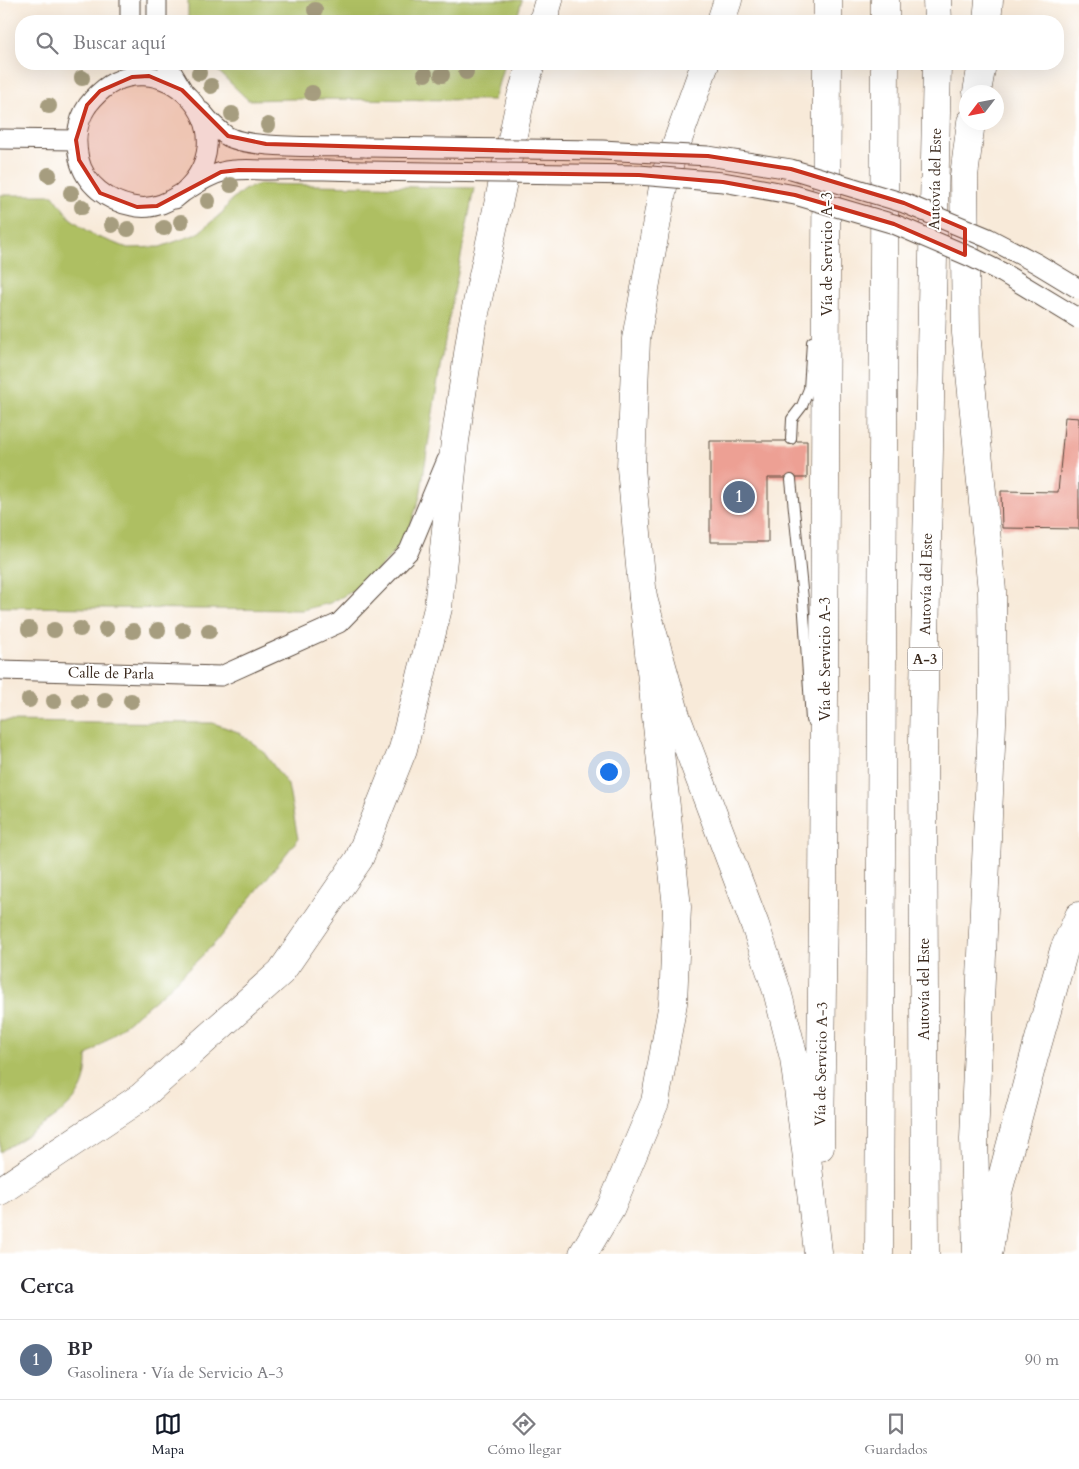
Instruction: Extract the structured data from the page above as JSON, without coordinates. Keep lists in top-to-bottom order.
{
  "streets": {
    "main road": ["Autovía del Este", "Vía de Servicio A-3", "A-3"],
    "street": ["Calle de Parla"]
  },
  "north": "bottom left",
  "page": {
    "search": "Buscar aquí",
    "pins": "1",
    "heading": "Cerca",
    "list": [
      {
        "mark": "1",
        "name": "BP",
        "note": "Gasolinera · Vía de Servicio A-3",
        "value": "90 m"
      }
    ],
    "nav": ["Mapa", "Cómo llegar", "Guardados"]
  }
}
